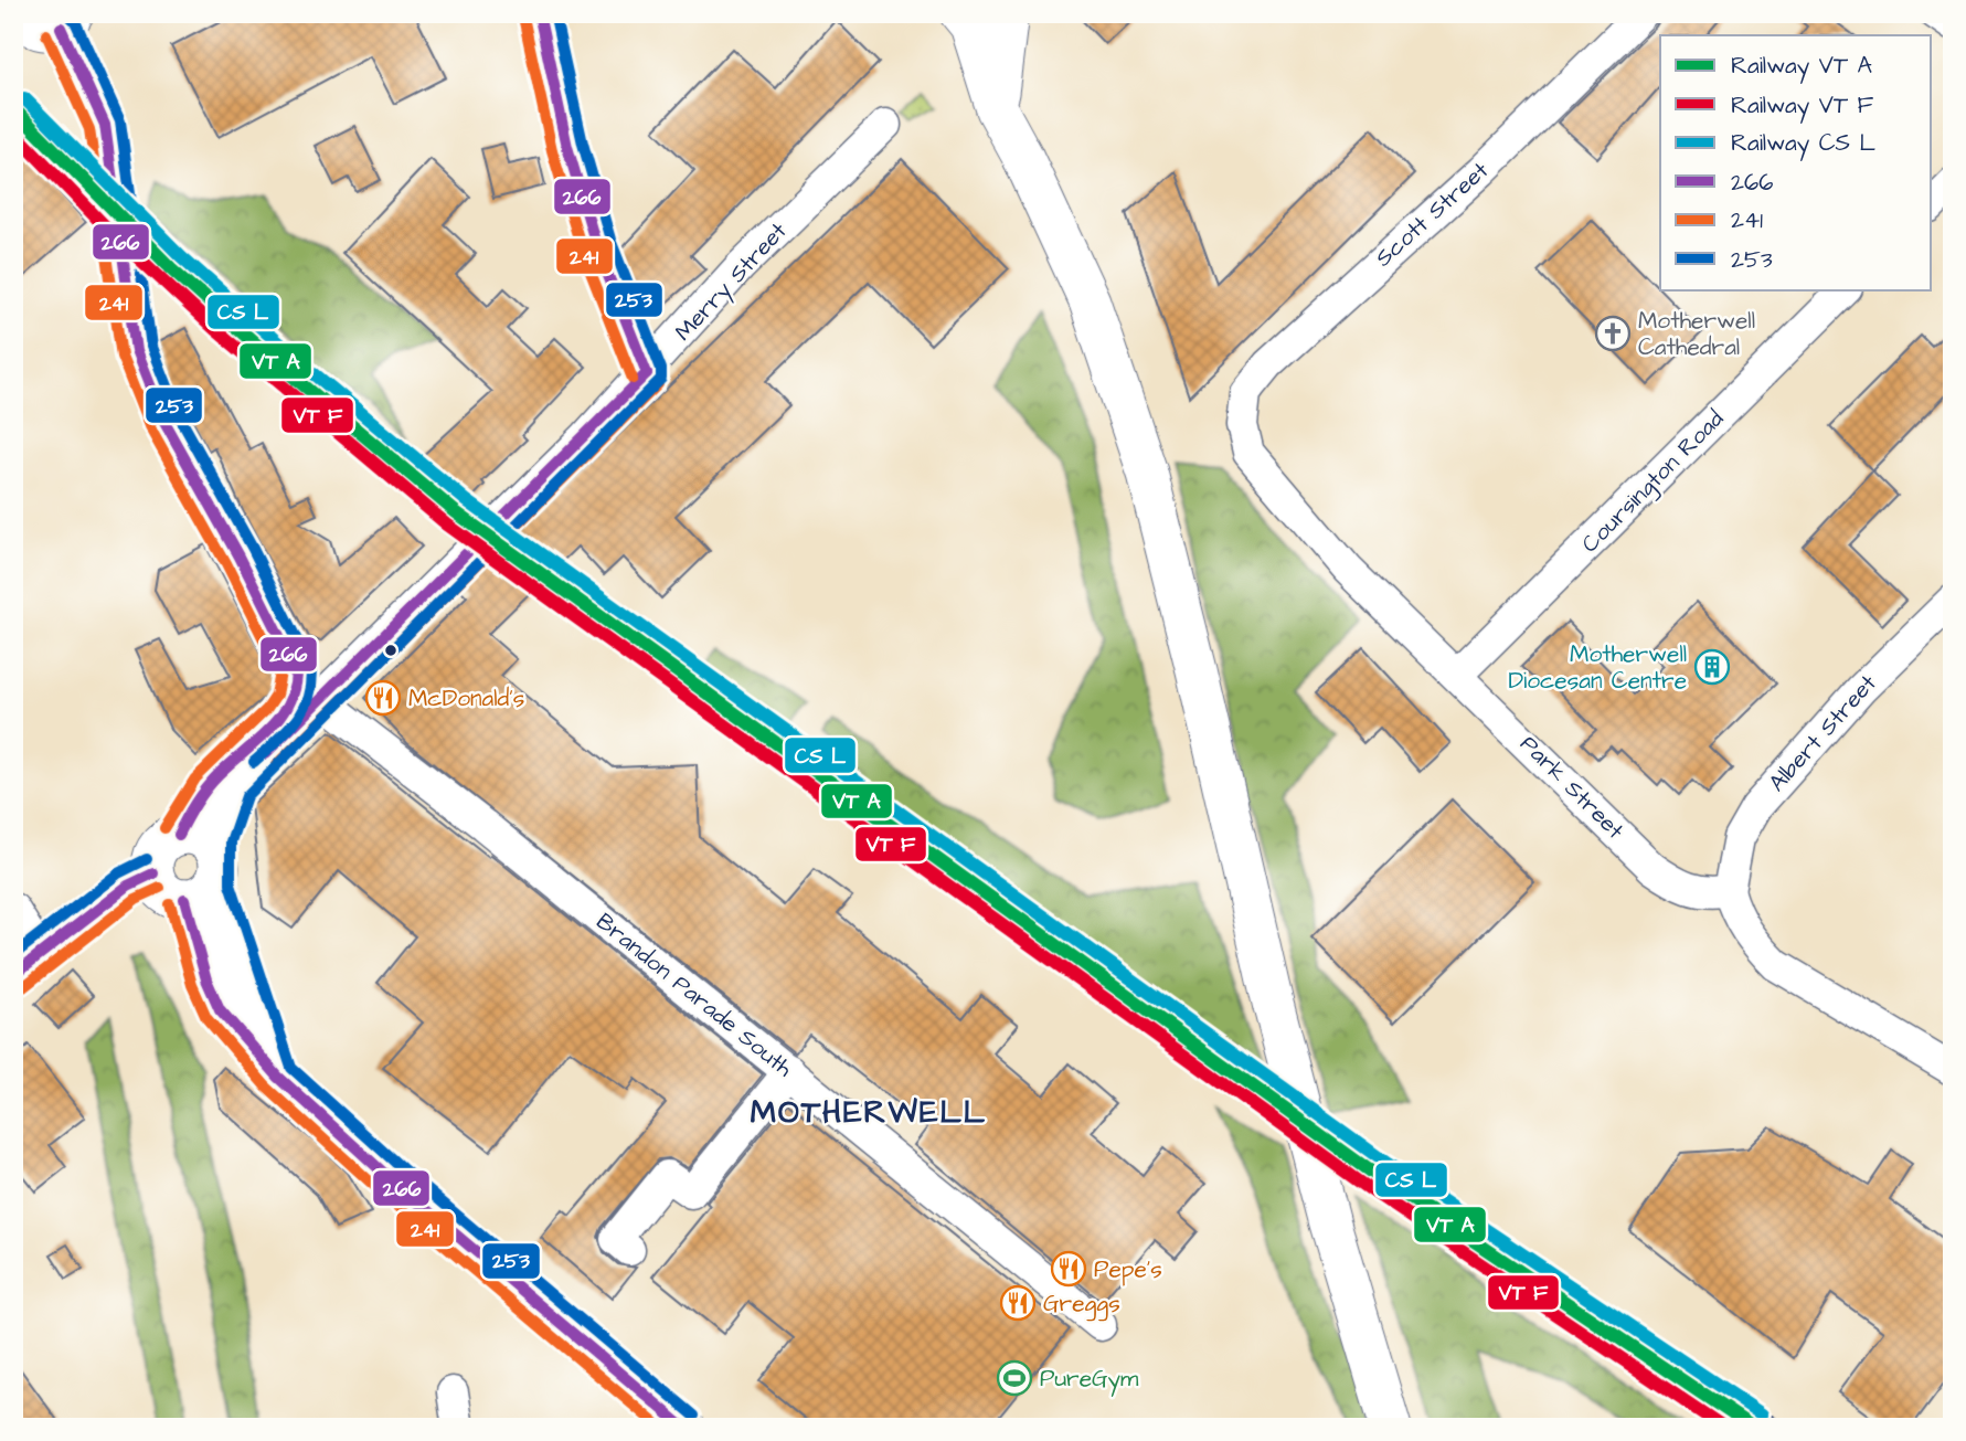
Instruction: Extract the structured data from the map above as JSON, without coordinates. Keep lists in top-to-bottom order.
{
  "streets": {
    "street": [
      "Scott Street",
      "Merry Street",
      "Coursington Road",
      "Albert Street",
      "Park Street",
      "Brandon Parade South"
    ]
  },
  "crossings": [
    ["Scott Street", "Park Street"],
    ["Merry Street", "Brandon Parade South"],
    ["Coursington Road", "Park Street"],
    ["Albert Street", "Park Street"]
  ],
  "districts": ["MOTHERWELL"],
  "places": {
    "church": ["Motherwell Cathedral"],
    "building": ["Motherwell Diocesan Centre"],
    "restaurant": ["McDonald's", "Pepe's", "Greggs"],
    "sports": ["PureGym"]
  },
  "lines": ["transit line 266", "transit line 253", "transit line 241"],
  "legend": [
    "Railway VT A",
    "Railway VT F",
    "Railway CS L",
    "266",
    "241",
    "253"
  ]
}
